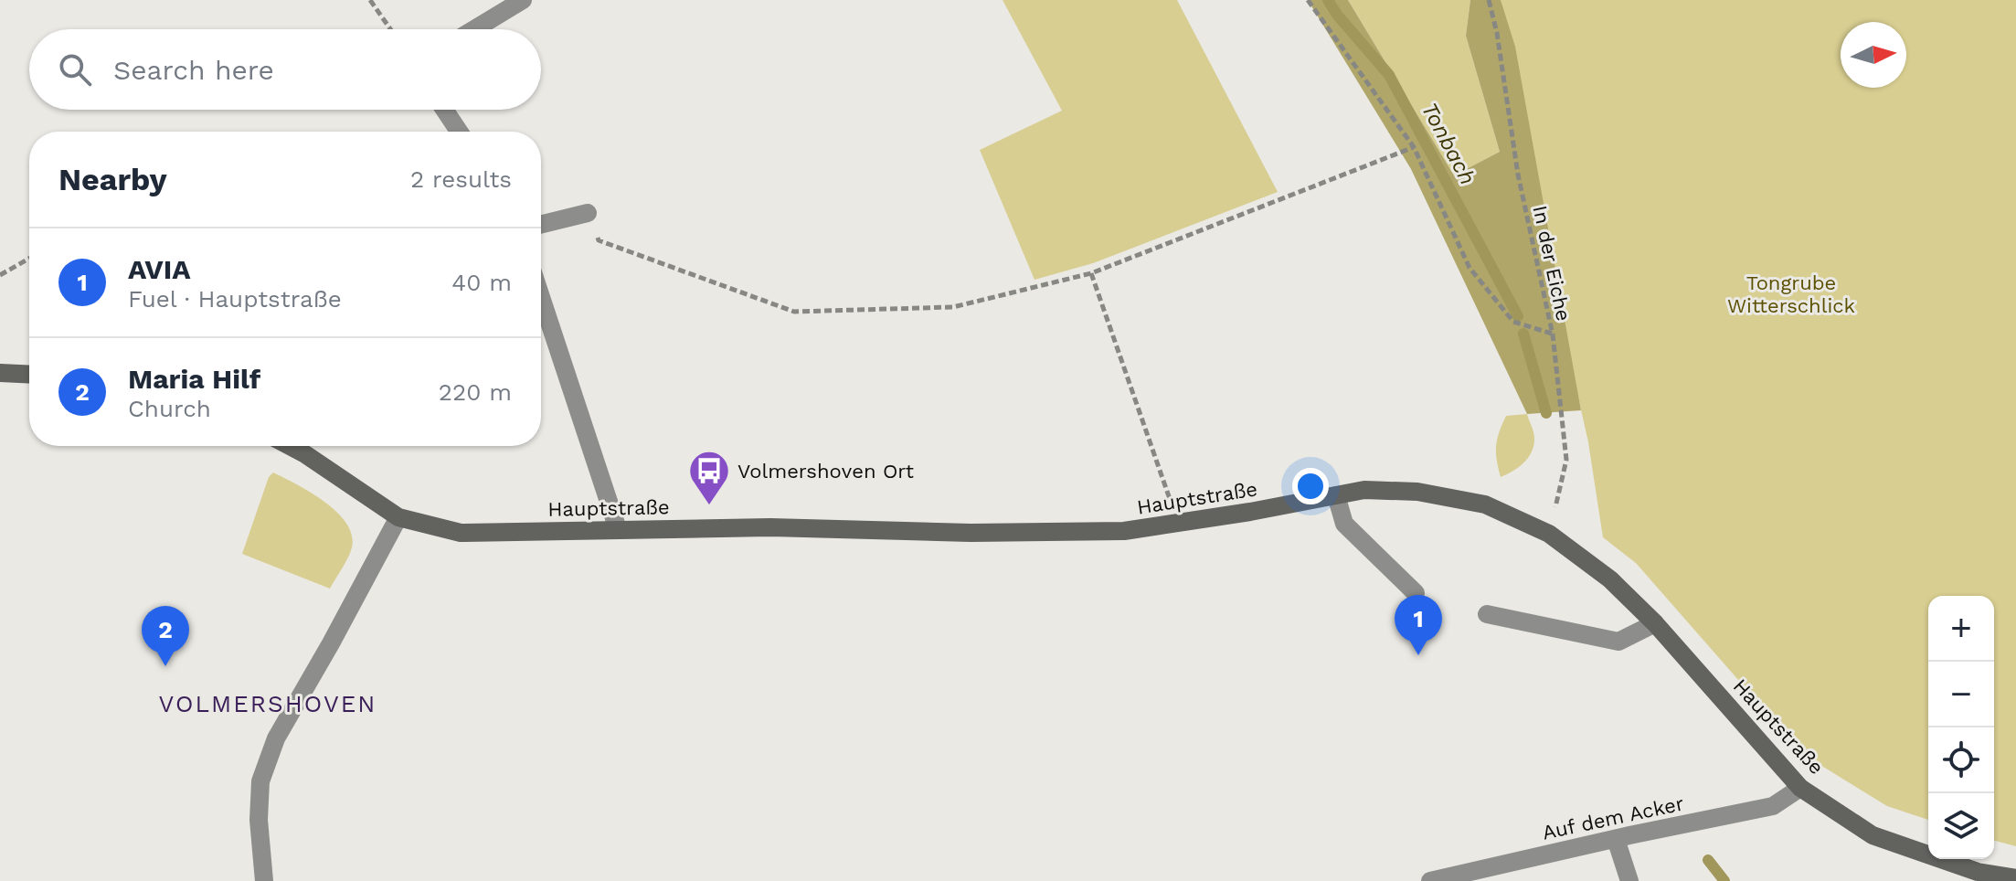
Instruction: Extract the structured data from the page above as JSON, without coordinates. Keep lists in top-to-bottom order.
{
  "streets": {
    "main road": ["Hauptstraße"],
    "street": ["Auf dem Acker"],
    "path": ["In der Eiche"]
  },
  "crossings": [
    ["In der Eiche", "Hauptstraße"],
    ["Hauptstraße", "Auf dem Acker"]
  ],
  "districts": ["VOLMERSHOVEN"],
  "water": ["Tonbach"],
  "parks": ["Tongrube Witterschlick"],
  "places": {
    "bus stop": ["Volmershoven Ort"]
  },
  "north": "right",
  "page": {
    "search": "Search here",
    "heading": ["Nearby", "2 results"],
    "list": [
      {
        "mark": "1",
        "name": "AVIA",
        "note": "Fuel · Hauptstraße",
        "value": "40 m"
      },
      {
        "mark": "2",
        "name": "Maria Hilf",
        "note": "Church",
        "value": "220 m"
      }
    ],
    "pins": ["1", "2"],
    "map_buttons": ["+", "−"]
  }
}
